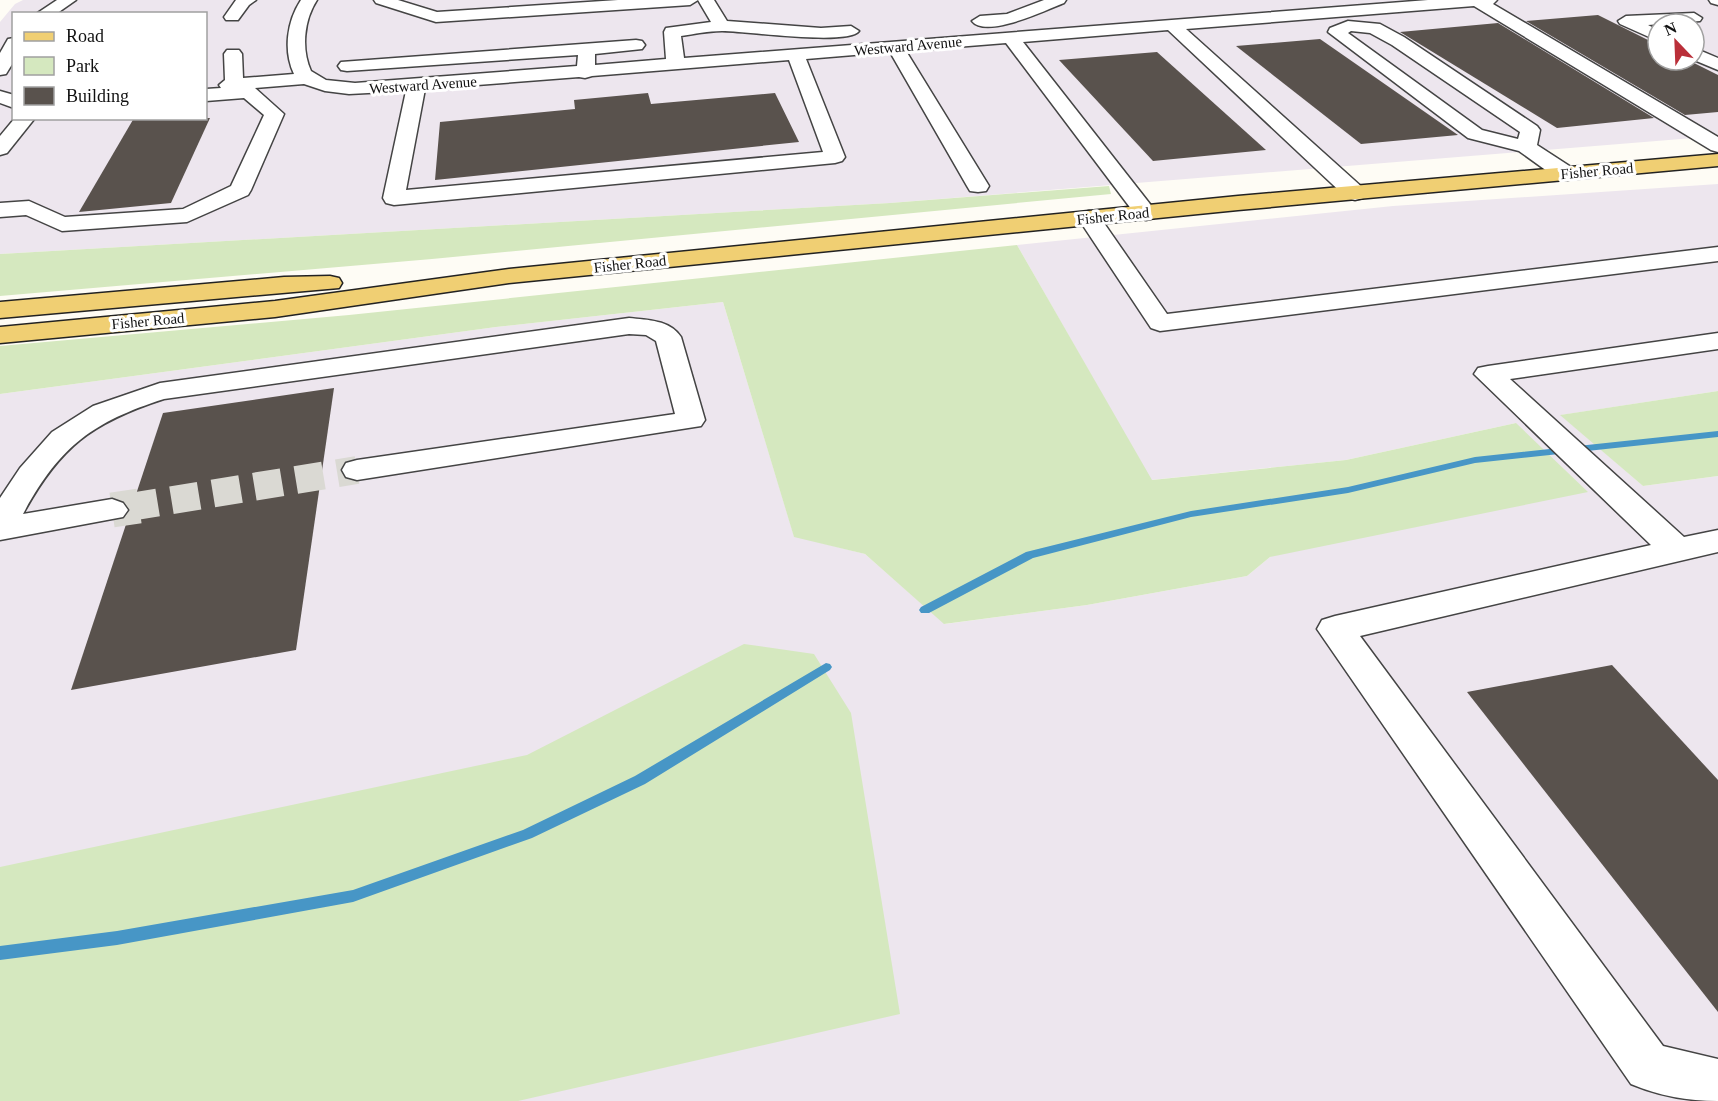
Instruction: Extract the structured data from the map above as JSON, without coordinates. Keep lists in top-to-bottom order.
{
  "streets": {
    "main road": ["Fisher Road"],
    "street": ["Westward Avenue"]
  },
  "legend": ["Road", "Park", "Building"],
  "north": "top left"
}
